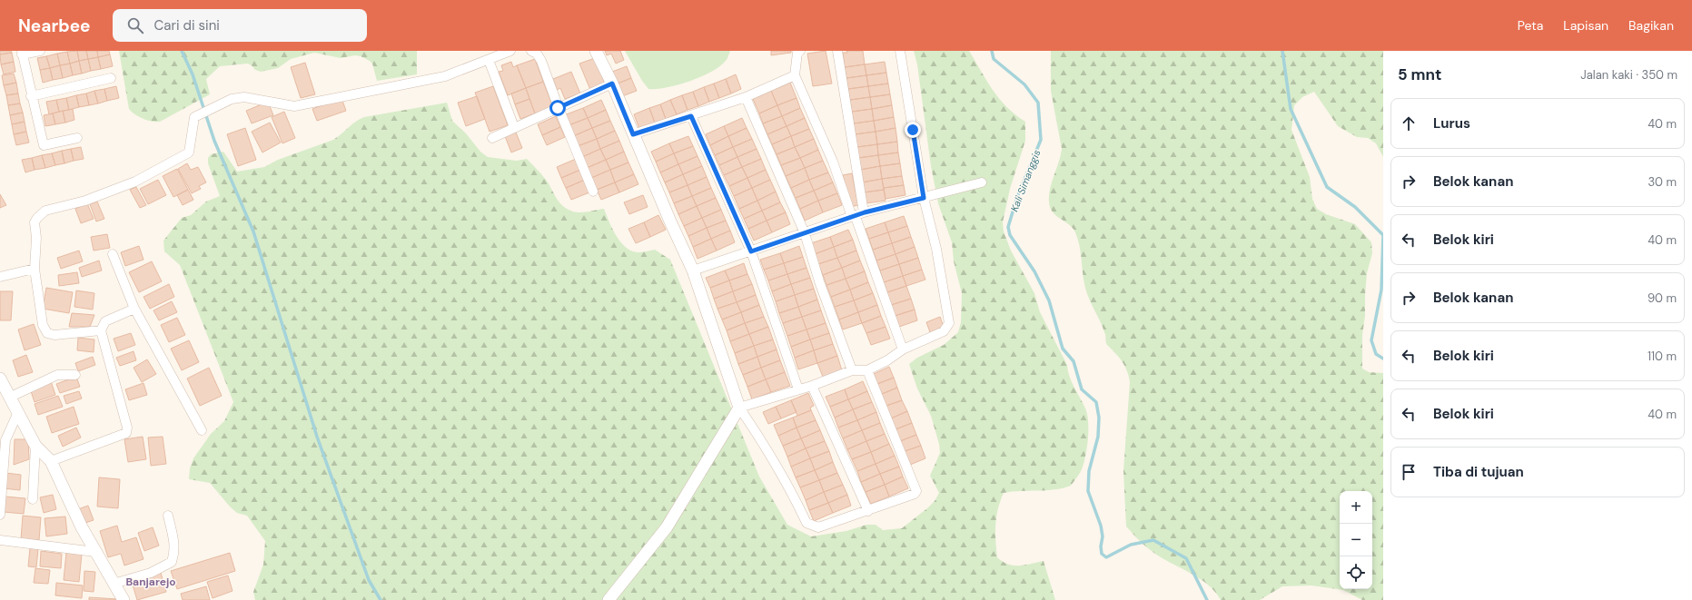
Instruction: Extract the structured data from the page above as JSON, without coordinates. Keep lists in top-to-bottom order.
{
  "districts": ["Banjarejo"],
  "water": ["Kali Simanggis"],
  "page": {
    "header": "Nearbee",
    "search": "Cari di sini",
    "nav": ["Peta", "Lapisan", "Bagikan"],
    "heading": ["5 mnt", "Jalan kaki · 350 m"],
    "list": [
      ["Lurus", "40 m"],
      ["Belok kanan", "30 m"],
      ["Belok kiri", "40 m"],
      ["Belok kanan", "90 m"],
      ["Belok kiri", "110 m"],
      ["Belok kiri", "40 m"],
      "Tiba di tujuan"
    ],
    "map_buttons": ["+", "−"]
  }
}
